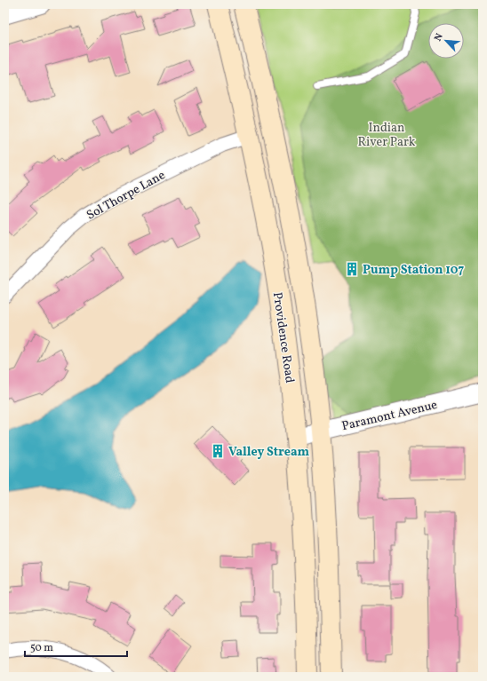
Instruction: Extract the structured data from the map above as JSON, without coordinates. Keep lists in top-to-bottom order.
{
  "streets": {
    "main road": ["Providence Road"],
    "street": ["Sol Thorpe Lane", "Paramont Avenue"]
  },
  "crossings": [
    ["Sol Thorpe Lane", "Providence Road"],
    ["Providence Road", "Paramont Avenue"]
  ],
  "parks": ["Indian River Park"],
  "places": {
    "building": ["Pump Station 107", "Valley Stream"]
  },
  "scale_bar": "50 m",
  "north": "top left"
}
